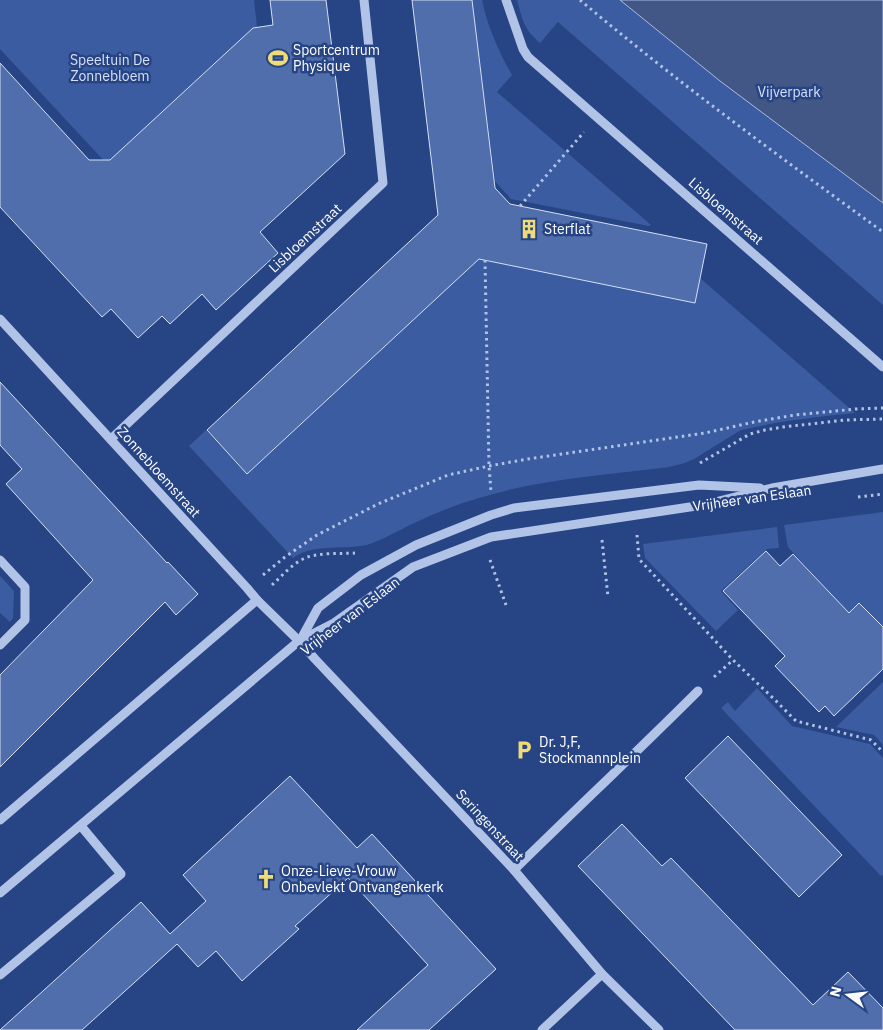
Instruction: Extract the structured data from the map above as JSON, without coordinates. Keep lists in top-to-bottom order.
{
  "streets": {
    "street": [
      "Lisbloemstraat",
      "Zonnebloemstraat",
      "Vrijheer van Eslaan",
      "Seringenstraat"
    ]
  },
  "crossings": [
    ["Lisbloemstraat", "Zonnebloemstraat"],
    ["Zonnebloemstraat", "Vrijheer van Eslaan"],
    ["Zonnebloemstraat", "Seringenstraat"],
    ["Vrijheer van Eslaan", "Seringenstraat"]
  ],
  "parks": ["Speeltuin De Zonnebloem", "Vijverpark"],
  "places": {
    "sports": ["Sportcentrum Physique"],
    "building": ["Sterflat"],
    "parking": ["Dr. J,F, Stockmannplein"],
    "church": ["Onze-Lieve-Vrouw Onbevlekt Ontvangenkerk"]
  },
  "north": "left"
}
